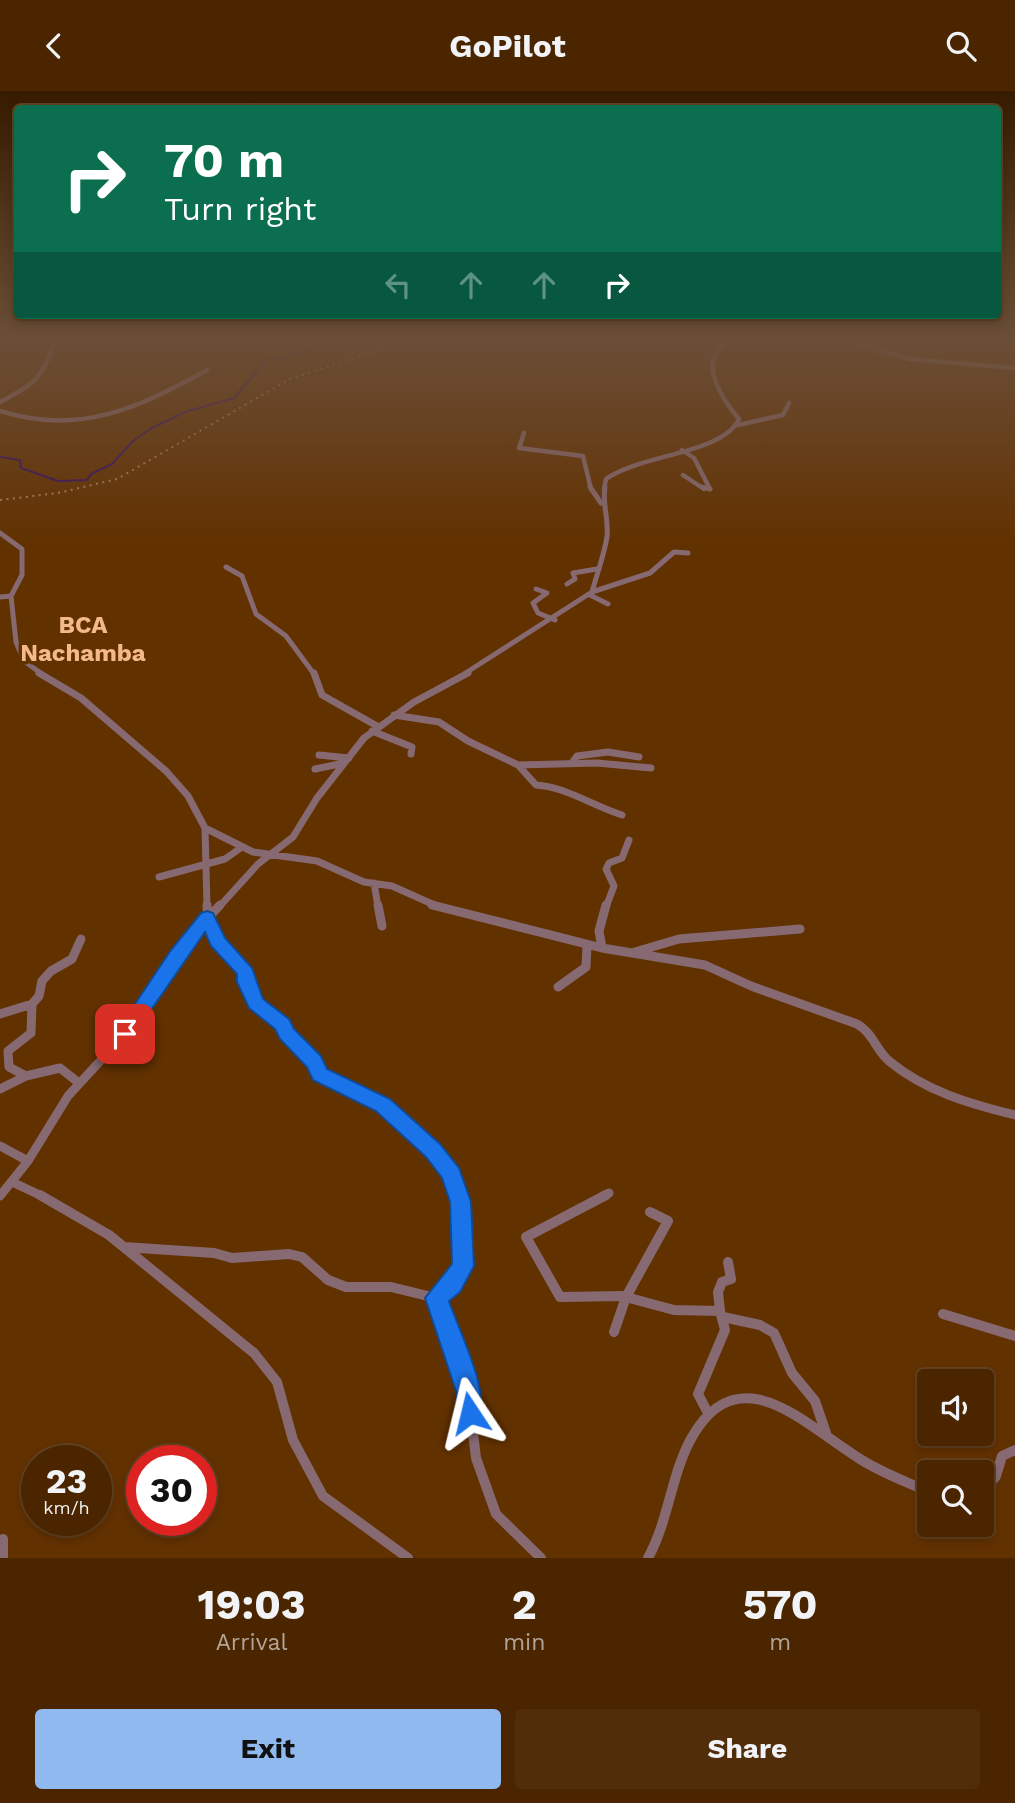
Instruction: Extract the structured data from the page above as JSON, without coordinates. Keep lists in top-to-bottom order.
{
  "districts": ["BCA Nachamba"],
  "page": {
    "header": "GoPilot",
    "turn": ["70 m", "Turn right"],
    "speed": "23 km/h",
    "limit": "30",
    "eta": [
      "19:03",
      "Arrival",
      "2",
      "min",
      "570",
      "m"
    ],
    "buttons": ["Exit", "Share"]
  }
}
